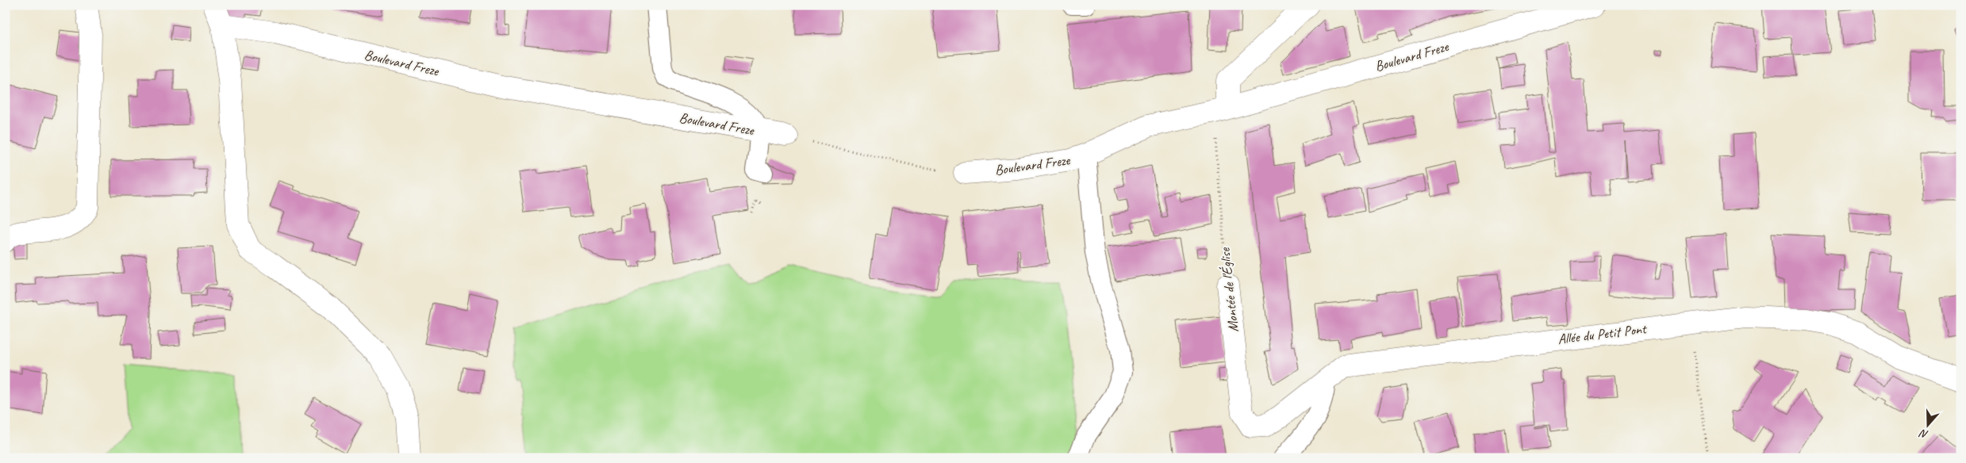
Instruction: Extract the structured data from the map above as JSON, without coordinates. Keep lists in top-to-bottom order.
{
  "streets": {
    "street": ["Boulevard Freze", "Montée de l'Église", "Allée du Petit Pont"]
  },
  "crossings": [
    ["Montée de l'Église", "Allée du Petit Pont"]
  ],
  "north": "bottom"
}
